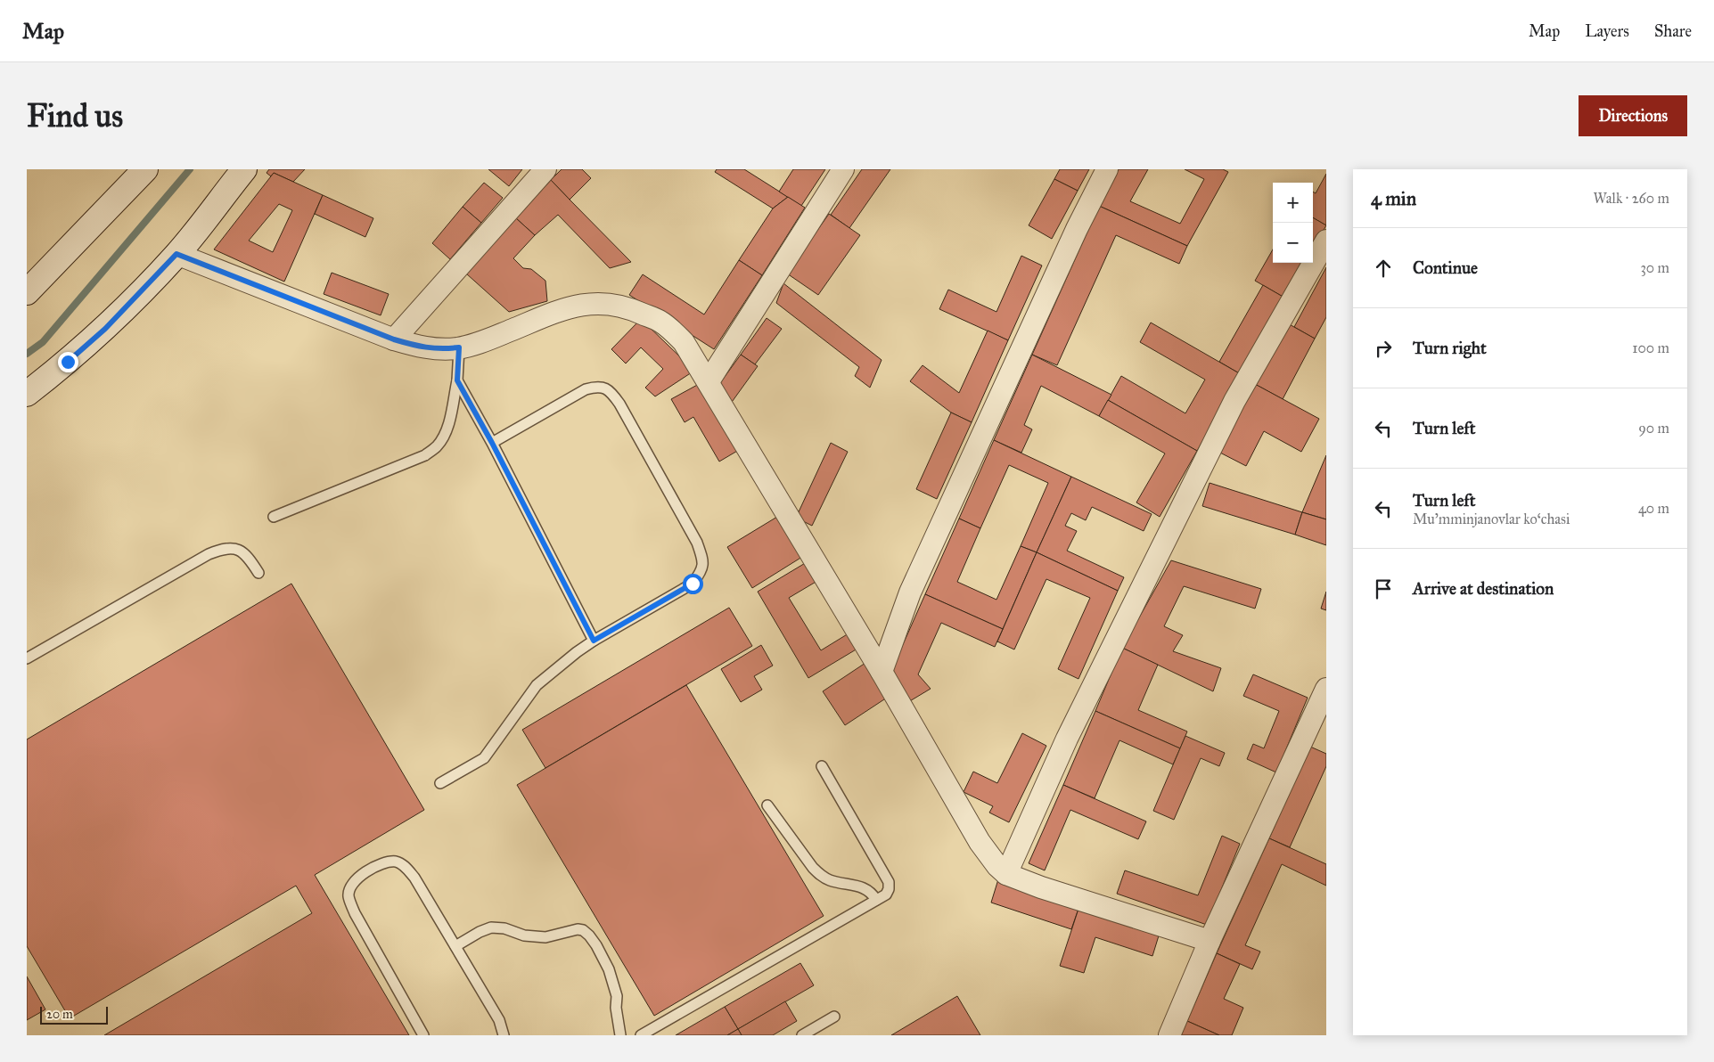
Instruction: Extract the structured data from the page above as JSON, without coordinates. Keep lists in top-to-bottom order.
{
  "scale_bar": "20 m",
  "page": {
    "header": "Map",
    "nav": ["Map", "Layers", "Share"],
    "buttons": "Directions",
    "title": "Find us",
    "heading": ["4 min", "Walk · 260 m"],
    "map_buttons": ["+", "−"],
    "list": [
      ["Continue", "30 m"],
      ["Turn right", "100 m"],
      ["Turn left", "90 m"],
      ["Turn left", "Mu’mminjanovlar ko‘chasi", "40 m"],
      "Arrive at destination"
    ],
    "scale": "20 m"
  }
}
